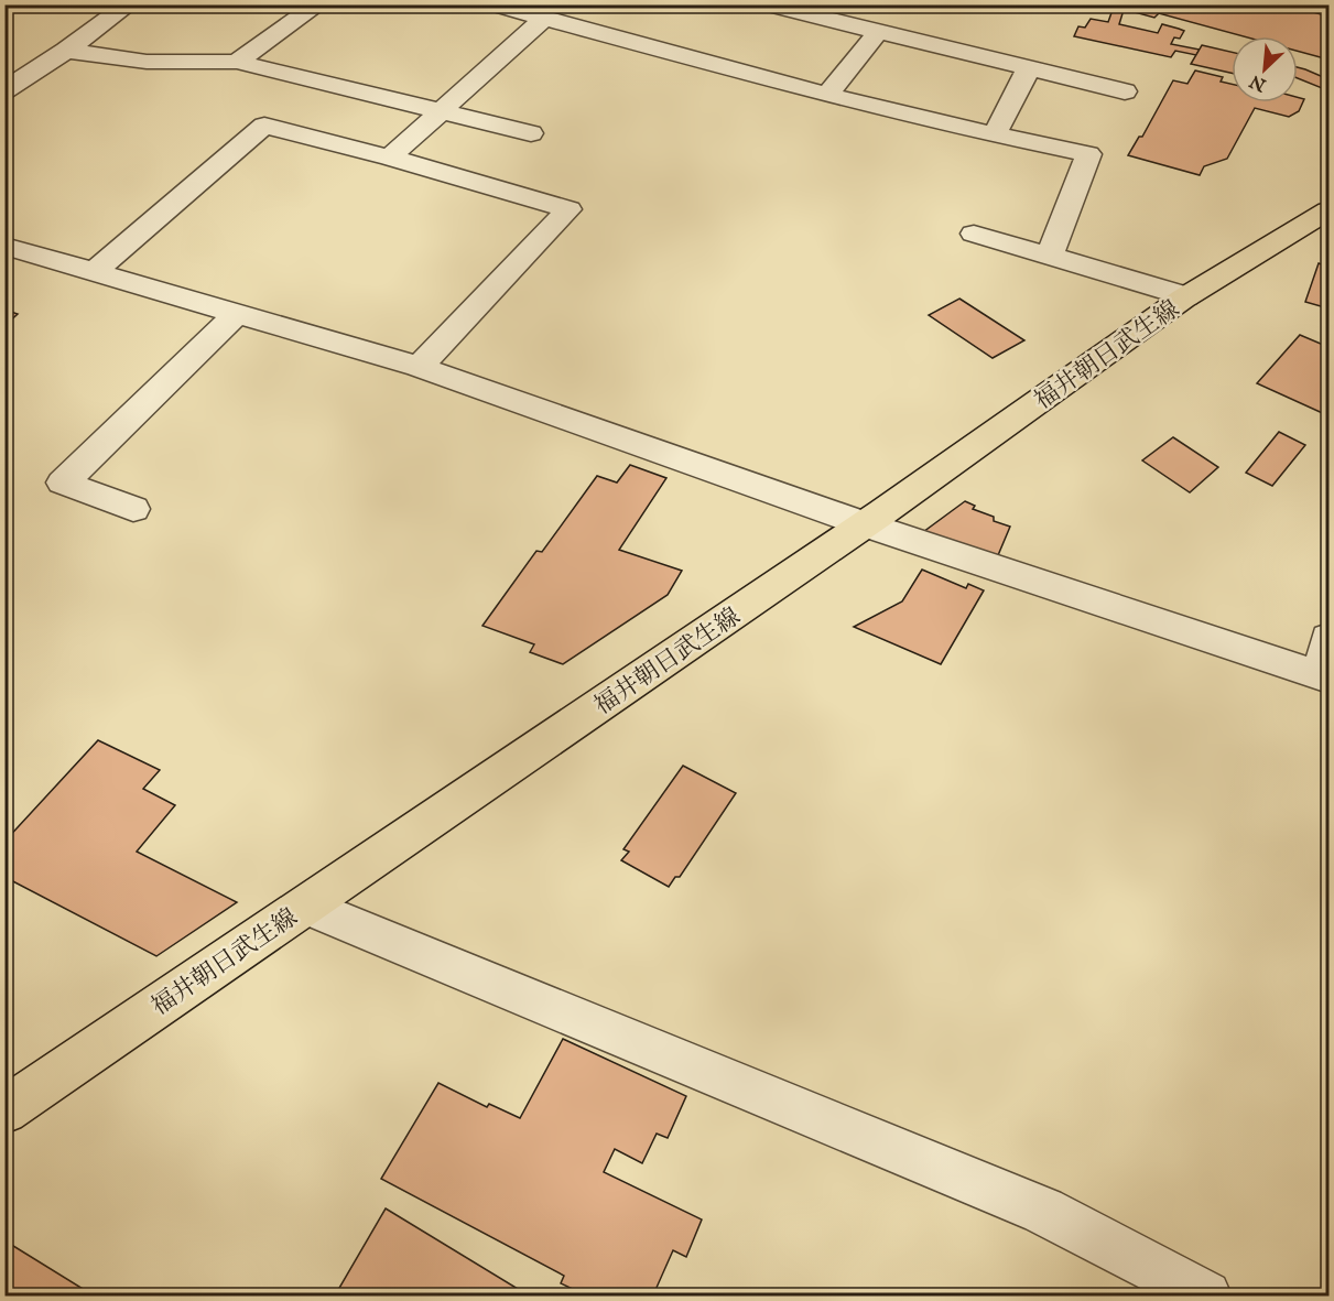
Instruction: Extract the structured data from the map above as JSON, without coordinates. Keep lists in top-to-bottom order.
{
  "streets": {
    "main road": ["福井朝日武生線"]
  },
  "north": "bottom left"
}
